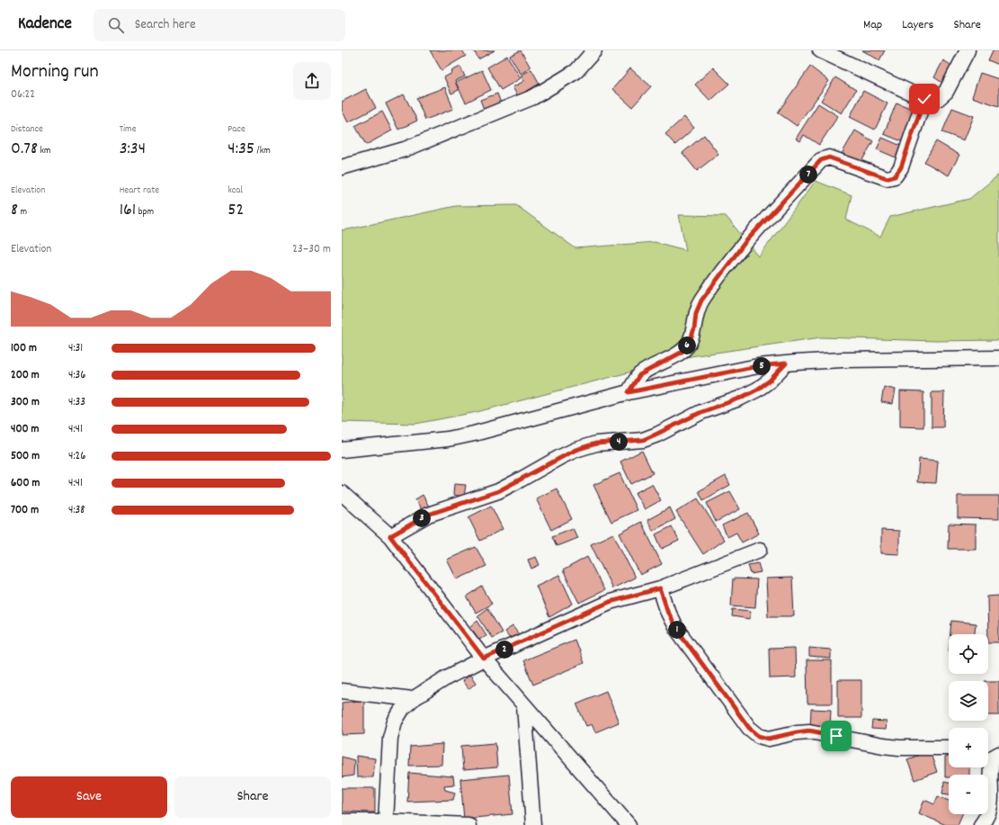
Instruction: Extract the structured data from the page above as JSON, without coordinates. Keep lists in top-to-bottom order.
{
  "page": {
    "header": "Kadence",
    "search": "Search here",
    "nav": ["Map", "Layers", "Share"],
    "heading": ["Morning run", "06:22"],
    "stats": [
      ["Distance", "0.78 km"],
      ["Time", "3:34"],
      ["Pace", "4:35 /km"],
      ["Elevation", "8 m"],
      ["Heart rate", "161 bpm"],
      ["kcal", "52"]
    ],
    "pins": [
      "7",
      "6",
      "5",
      "4",
      "3",
      "1",
      "2"
    ],
    "chart": ["Elevation", "23–30 m"],
    "list": [
      {
        "name": "100 m",
        "note": "4:31"
      },
      {
        "name": "200 m",
        "note": "4:36"
      },
      {
        "name": "300 m",
        "note": "4:33"
      },
      {
        "name": "400 m",
        "note": "4:41"
      },
      {
        "name": "500 m",
        "note": "4:26"
      },
      {
        "name": "600 m",
        "note": "4:41"
      },
      {
        "name": "700 m",
        "note": "4:38"
      }
    ],
    "map_buttons": ["+", "−"],
    "buttons": ["Save", "Share"]
  }
}
